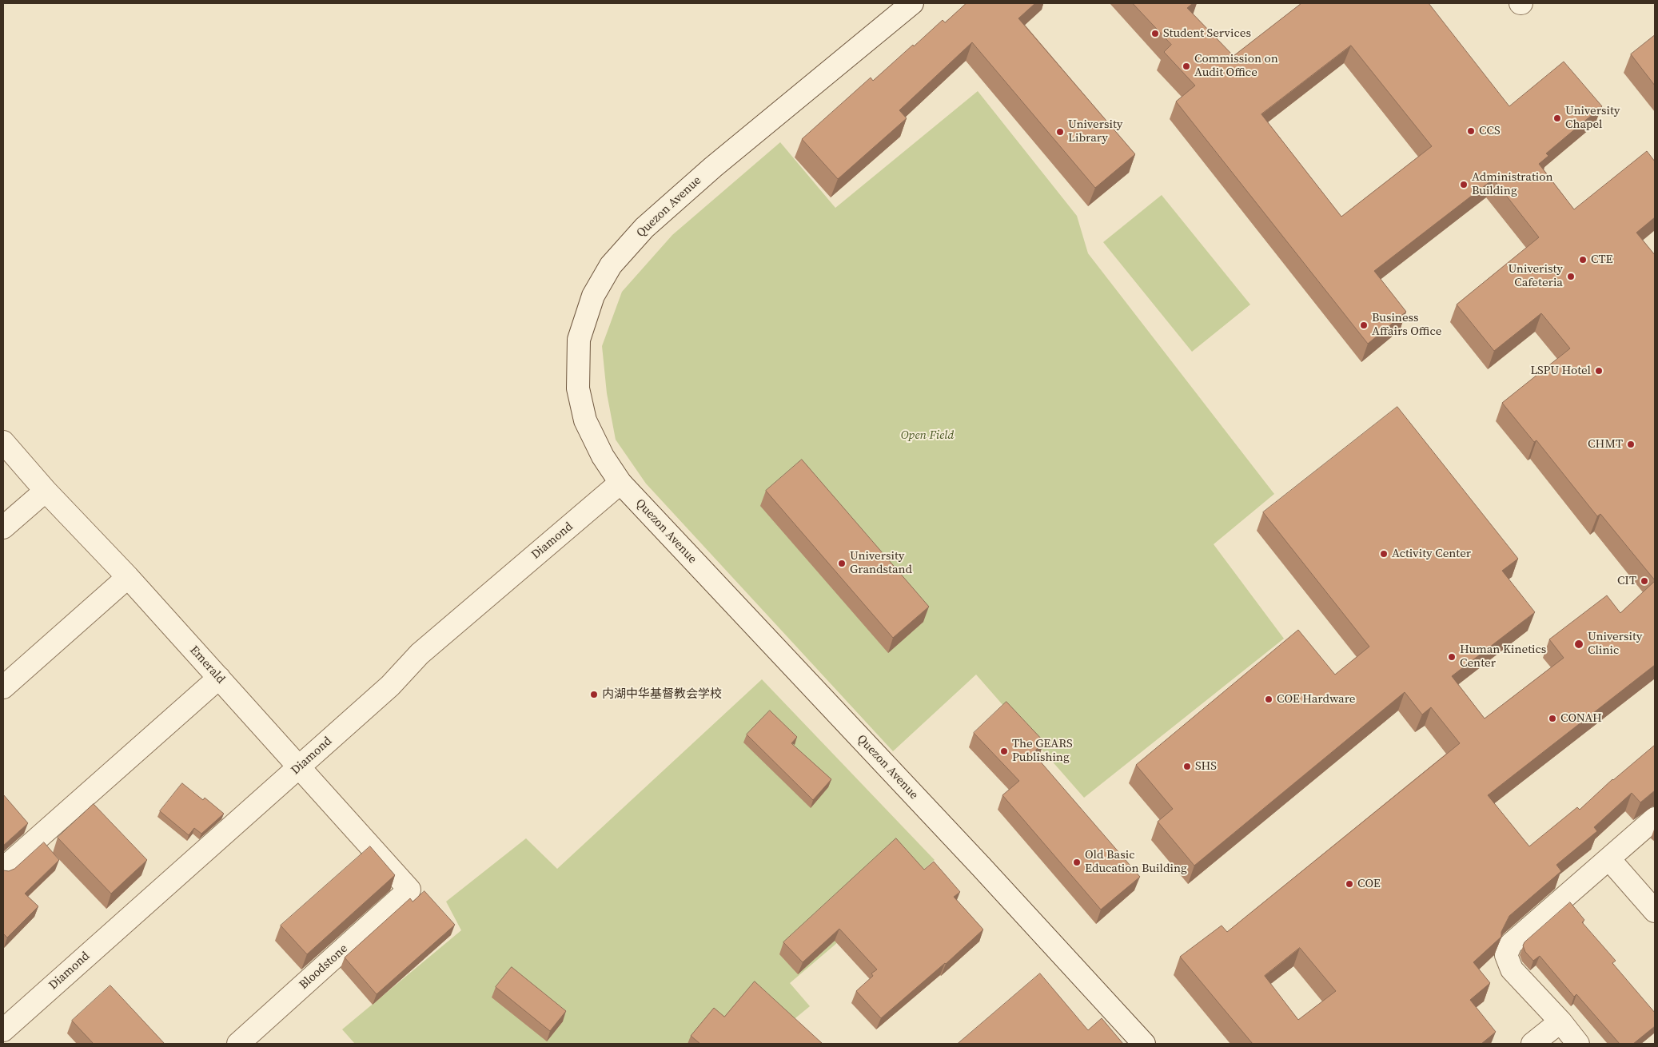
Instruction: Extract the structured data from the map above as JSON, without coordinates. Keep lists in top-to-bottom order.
{
  "streets": {
    "street": [
      "Quezon Avenue",
      "Diamond",
      "Emerald",
      "Bloodstone"
    ]
  },
  "crossings": [
    ["Quezon Avenue", "Diamond"],
    ["Diamond", "Emerald"],
    ["Emerald", "Bloodstone"]
  ],
  "parks": ["Open Field"],
  "places": [
    "Student Services",
    "Commission on Audit Office",
    "University Chapel",
    "CCS",
    "University Library",
    "Administration Building",
    "CTE",
    "Univeristy Cafeteria",
    "Business Affairs Office",
    "LSPU Hotel",
    "CHMT",
    "Activity Center",
    "University Grandstand",
    "CIT",
    "University Clinic",
    "Human Kinetics Center",
    "内湖中华基督教会学校",
    "COE Hardware",
    "CONAH",
    "The GEARS Publishing",
    "SHS",
    "Old Basic Education Building",
    "COE"
  ]
}
